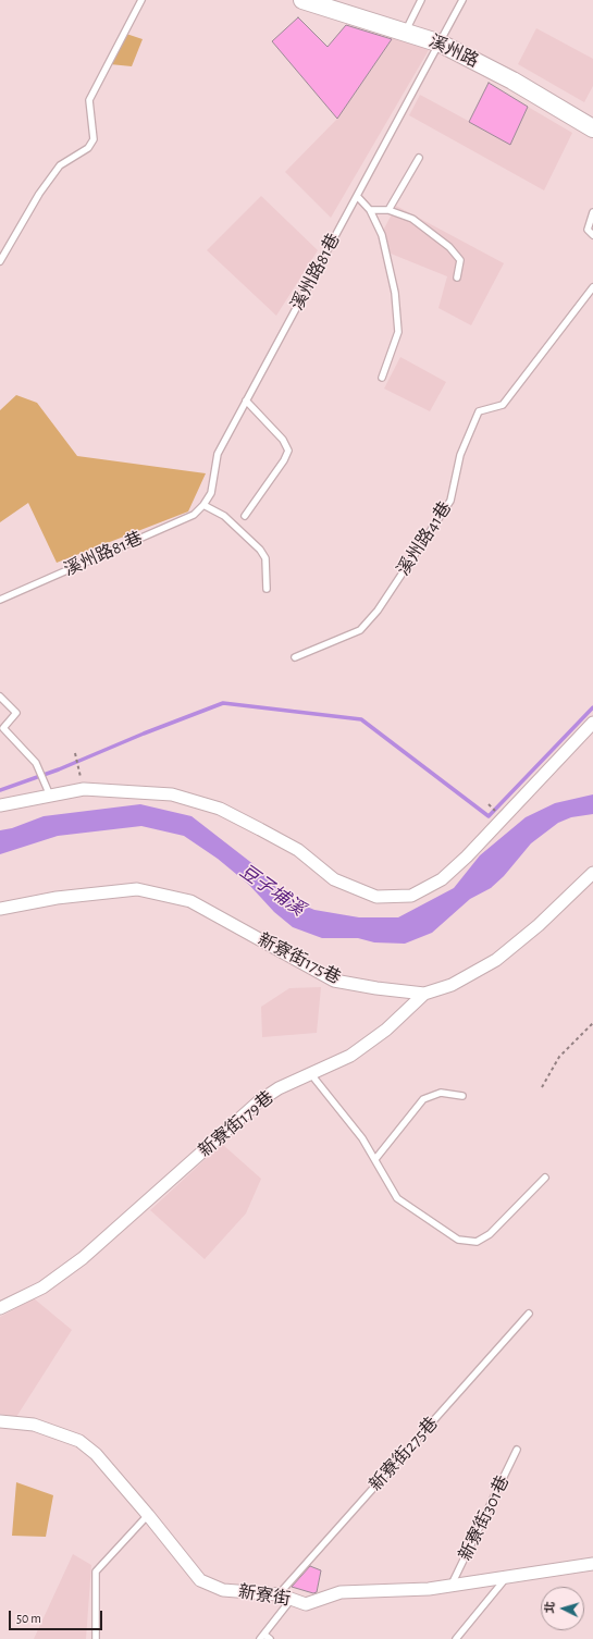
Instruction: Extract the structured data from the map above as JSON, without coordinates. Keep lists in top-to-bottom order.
{
  "streets": {
    "street": [
      "溪州路",
      "新寮街175巷",
      "新寮街179巷",
      "新寮街"
    ],
    "lane": [
      "溪州路81巷",
      "溪州路41巷",
      "新寮街275巷",
      "新寮街301巷"
    ]
  },
  "crossings": [
    ["溪州路", "溪州路81巷"],
    ["新寮街175巷", "新寮街179巷"],
    ["新寮街275巷", "新寮街"],
    ["新寮街301巷", "新寮街"]
  ],
  "water": ["豆子埔溪"],
  "scale_bar": "50 m",
  "north": "left"
}
